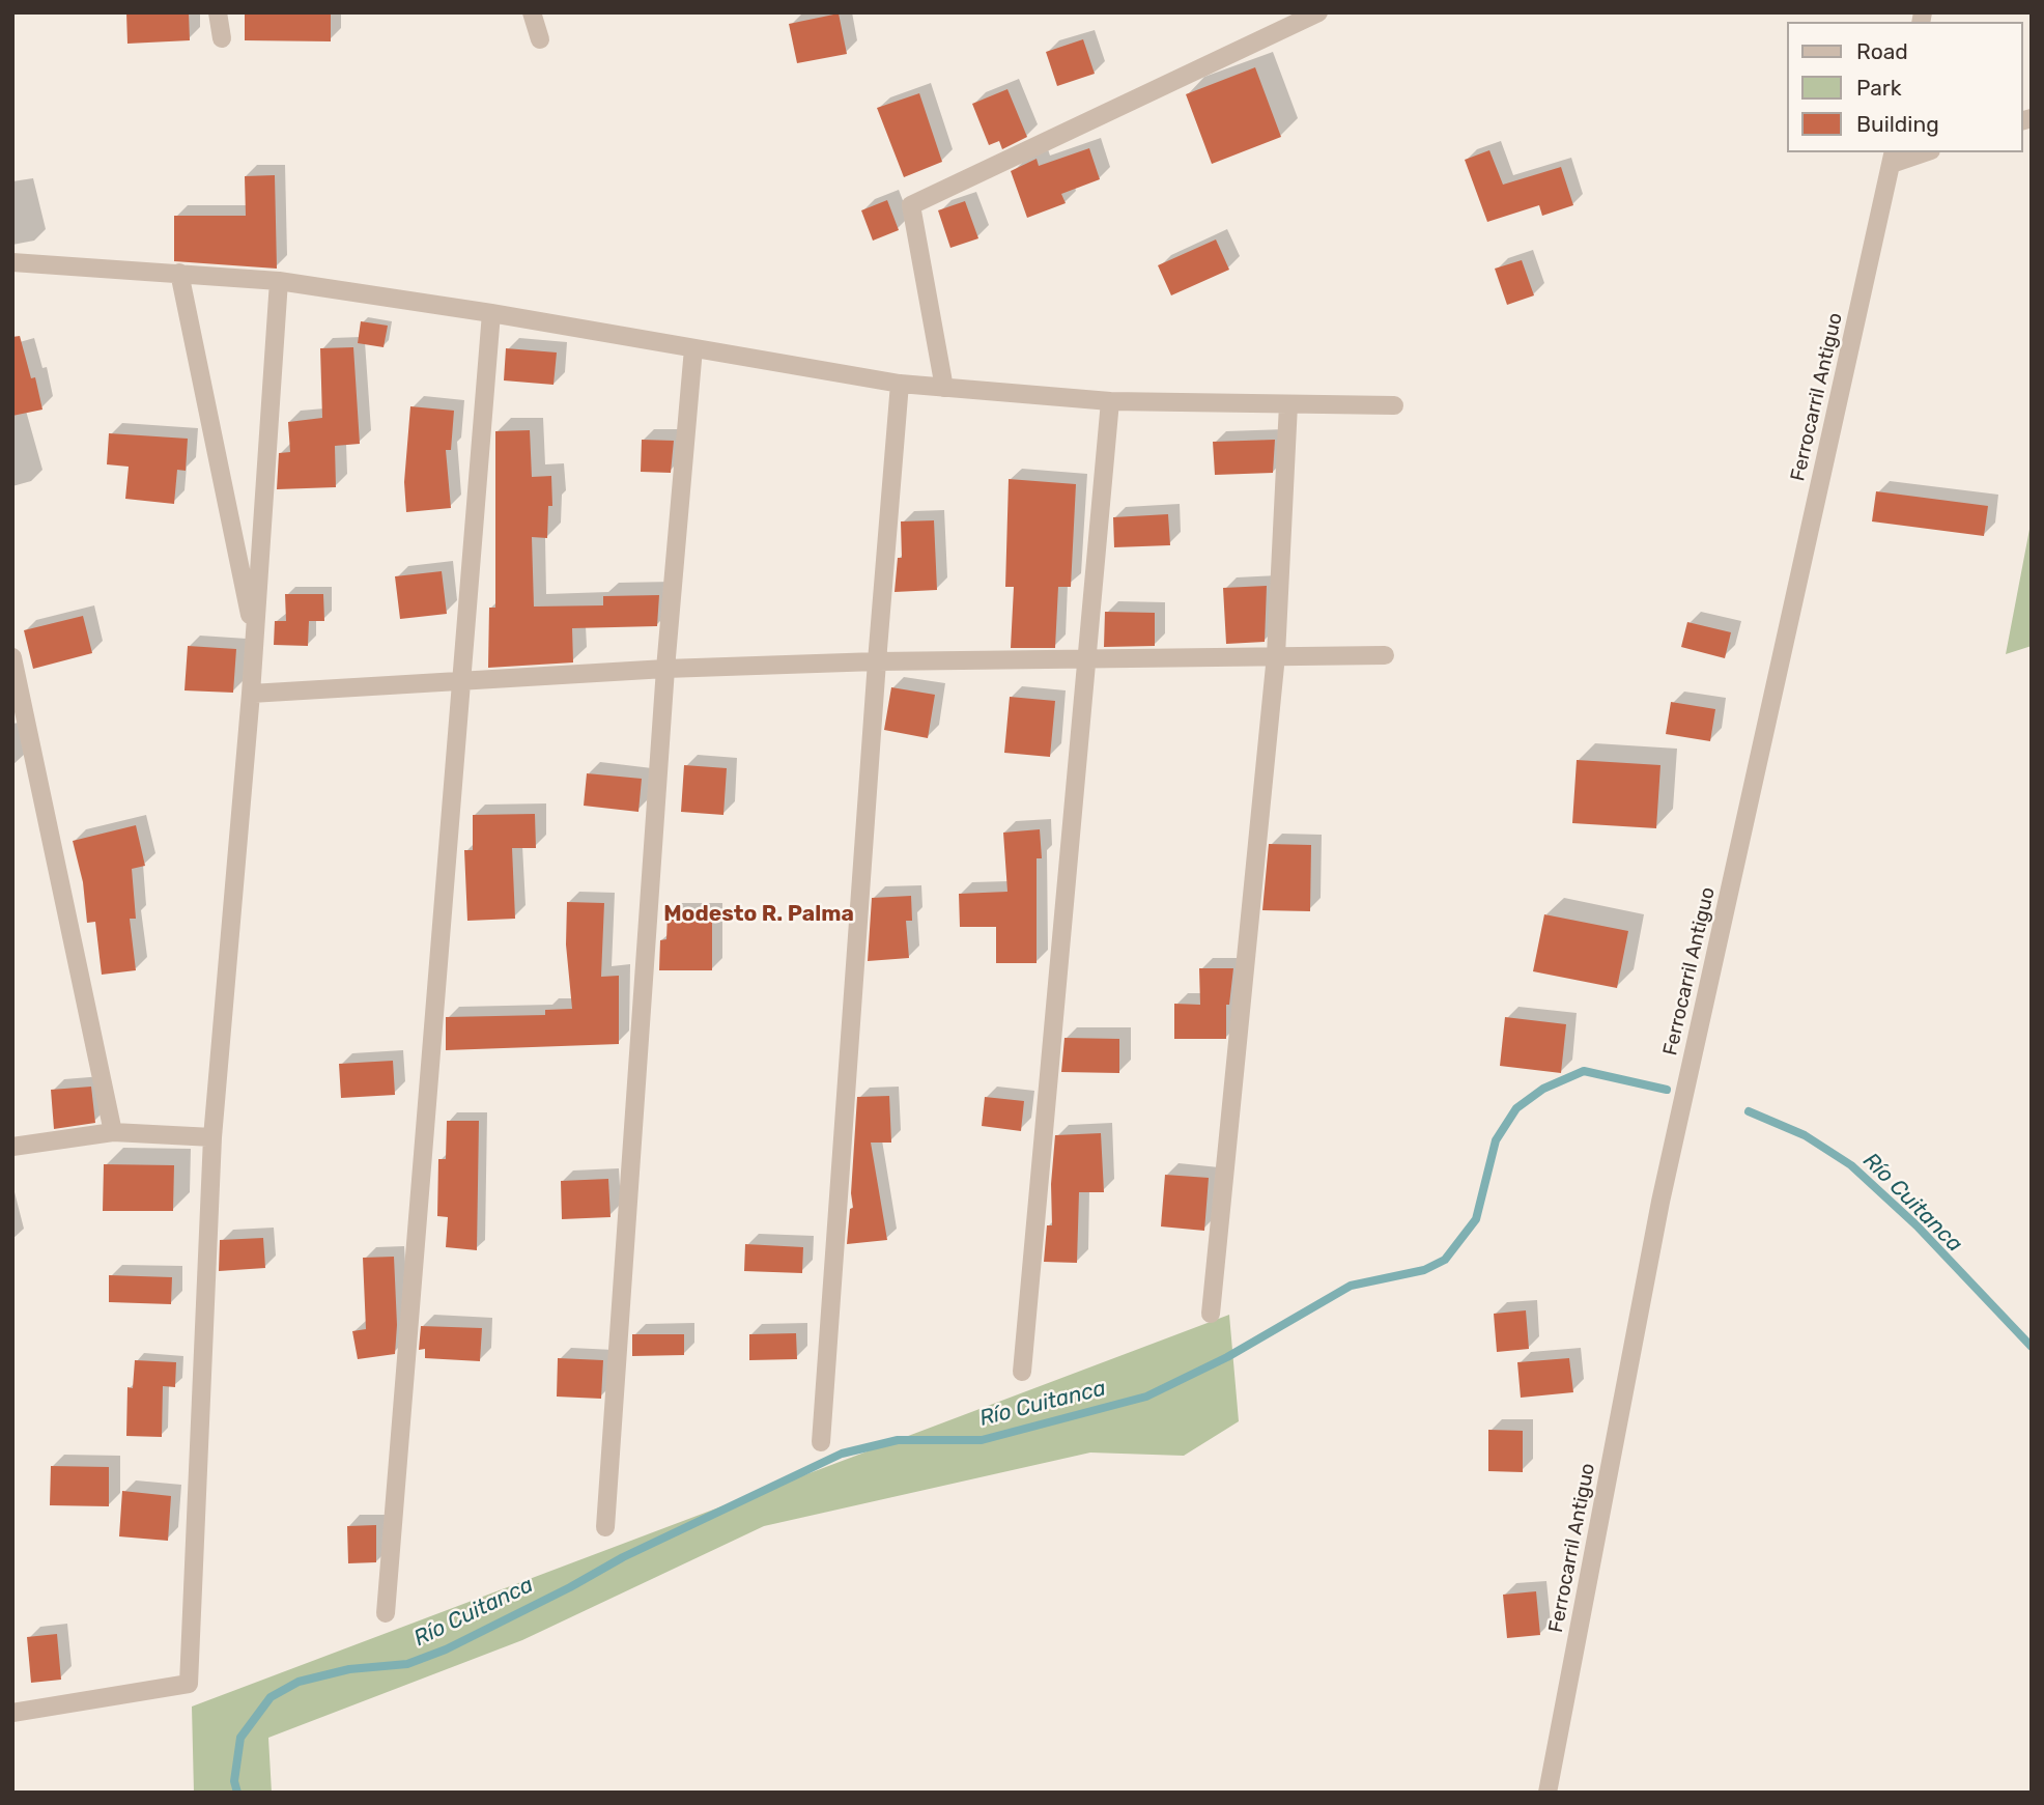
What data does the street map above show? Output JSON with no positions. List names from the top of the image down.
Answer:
{
  "streets": {
    "street": ["Ferrocarril Antiguo"]
  },
  "districts": ["Modesto R. Palma"],
  "water": ["Río Cuitanca"],
  "legend": ["Road", "Park", "Building"]
}
